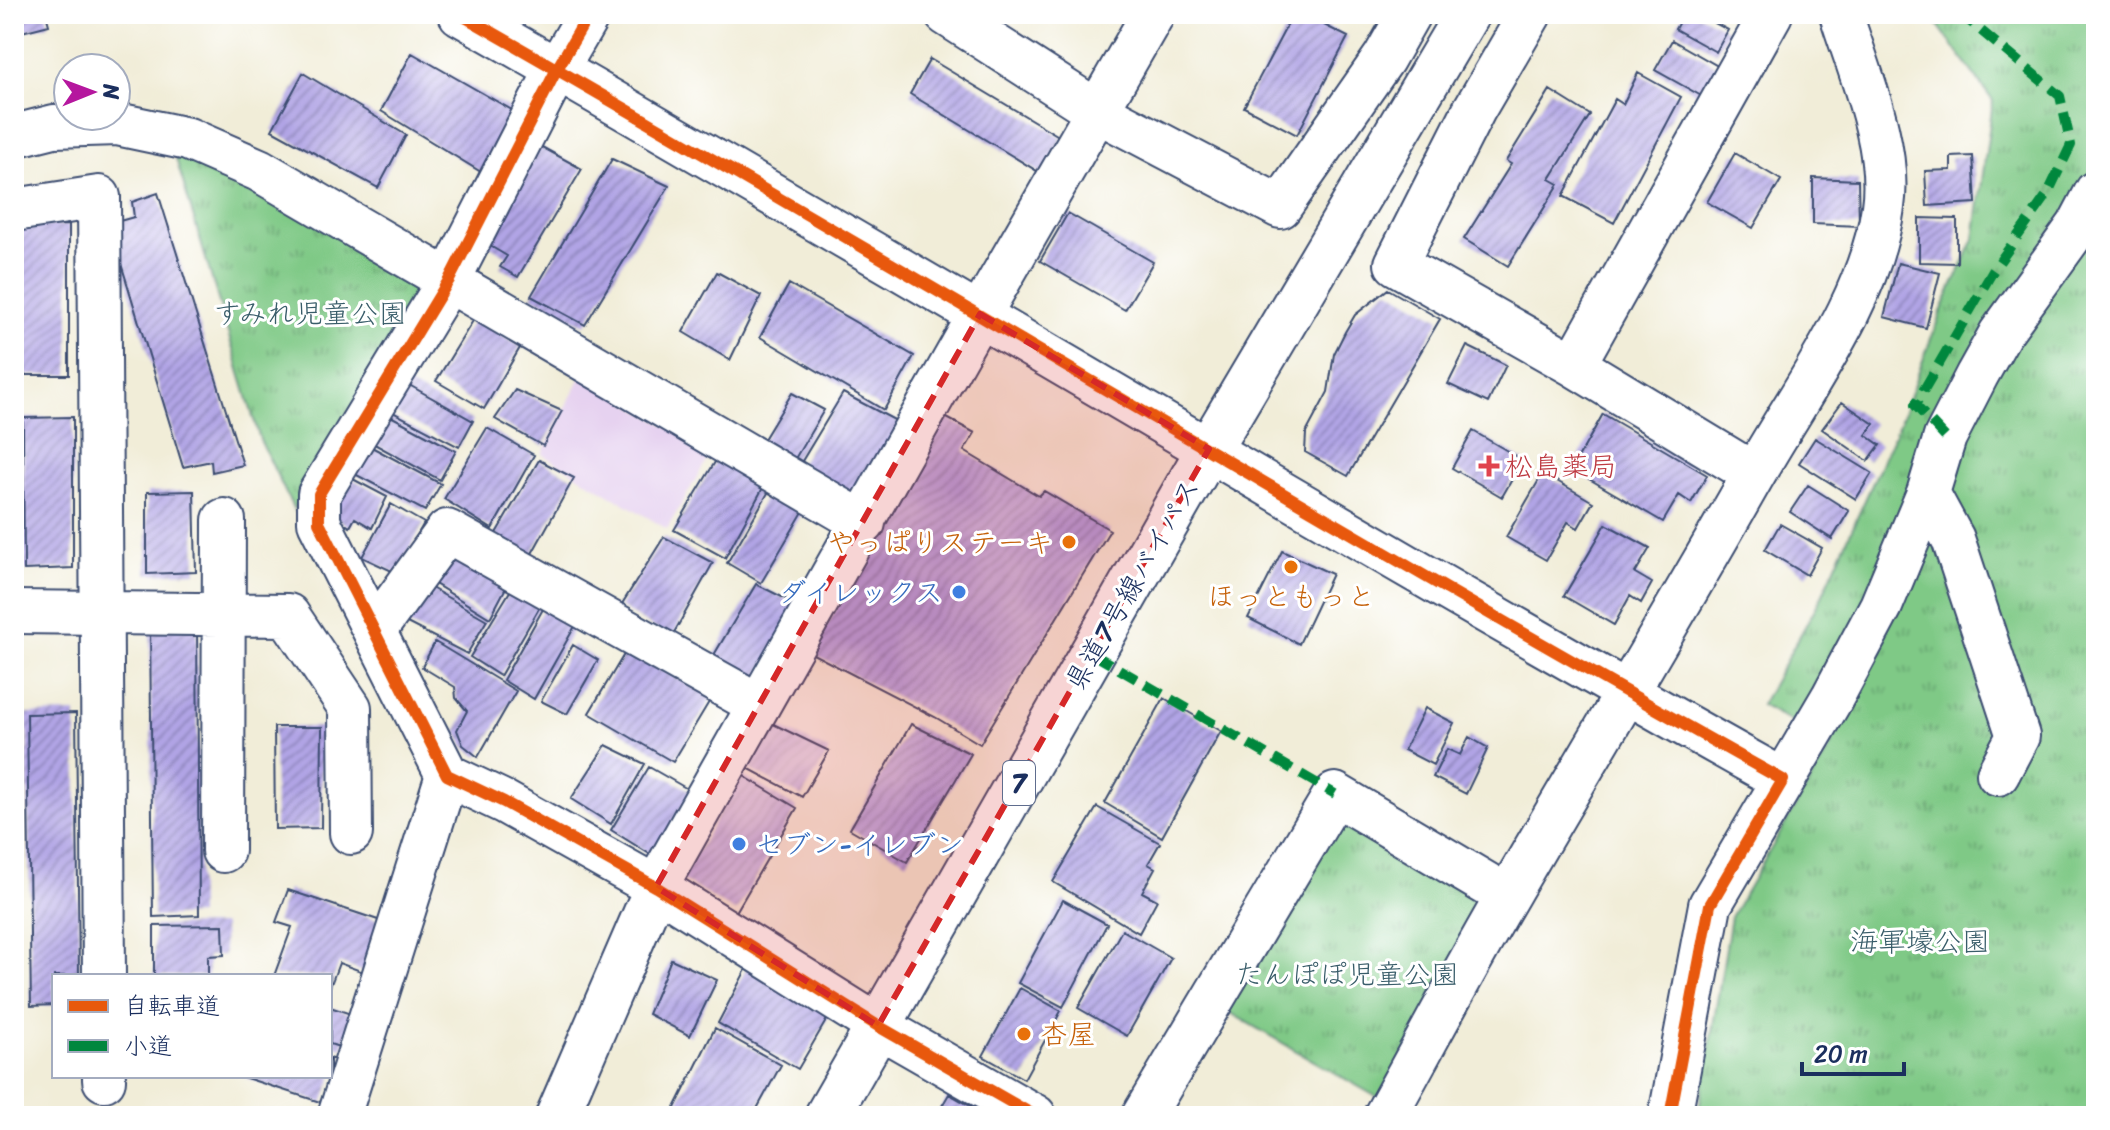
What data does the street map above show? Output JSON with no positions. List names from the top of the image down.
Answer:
{
  "streets": {
    "main road": ["県道7号線バイパス", "7"]
  },
  "parks": ["すみれ児童公園", "海軍壕公園", "たんぽぽ児童公園"],
  "places": {
    "health": ["松島薬局"],
    "other": [
      "やっぱりステーキ",
      "ほっともっと",
      "ダイレックス",
      "セブン-イレブン",
      "杏屋"
    ]
  },
  "legend": ["自転車道", "小道"],
  "scale_bar": "20 m",
  "north": "right"
}
